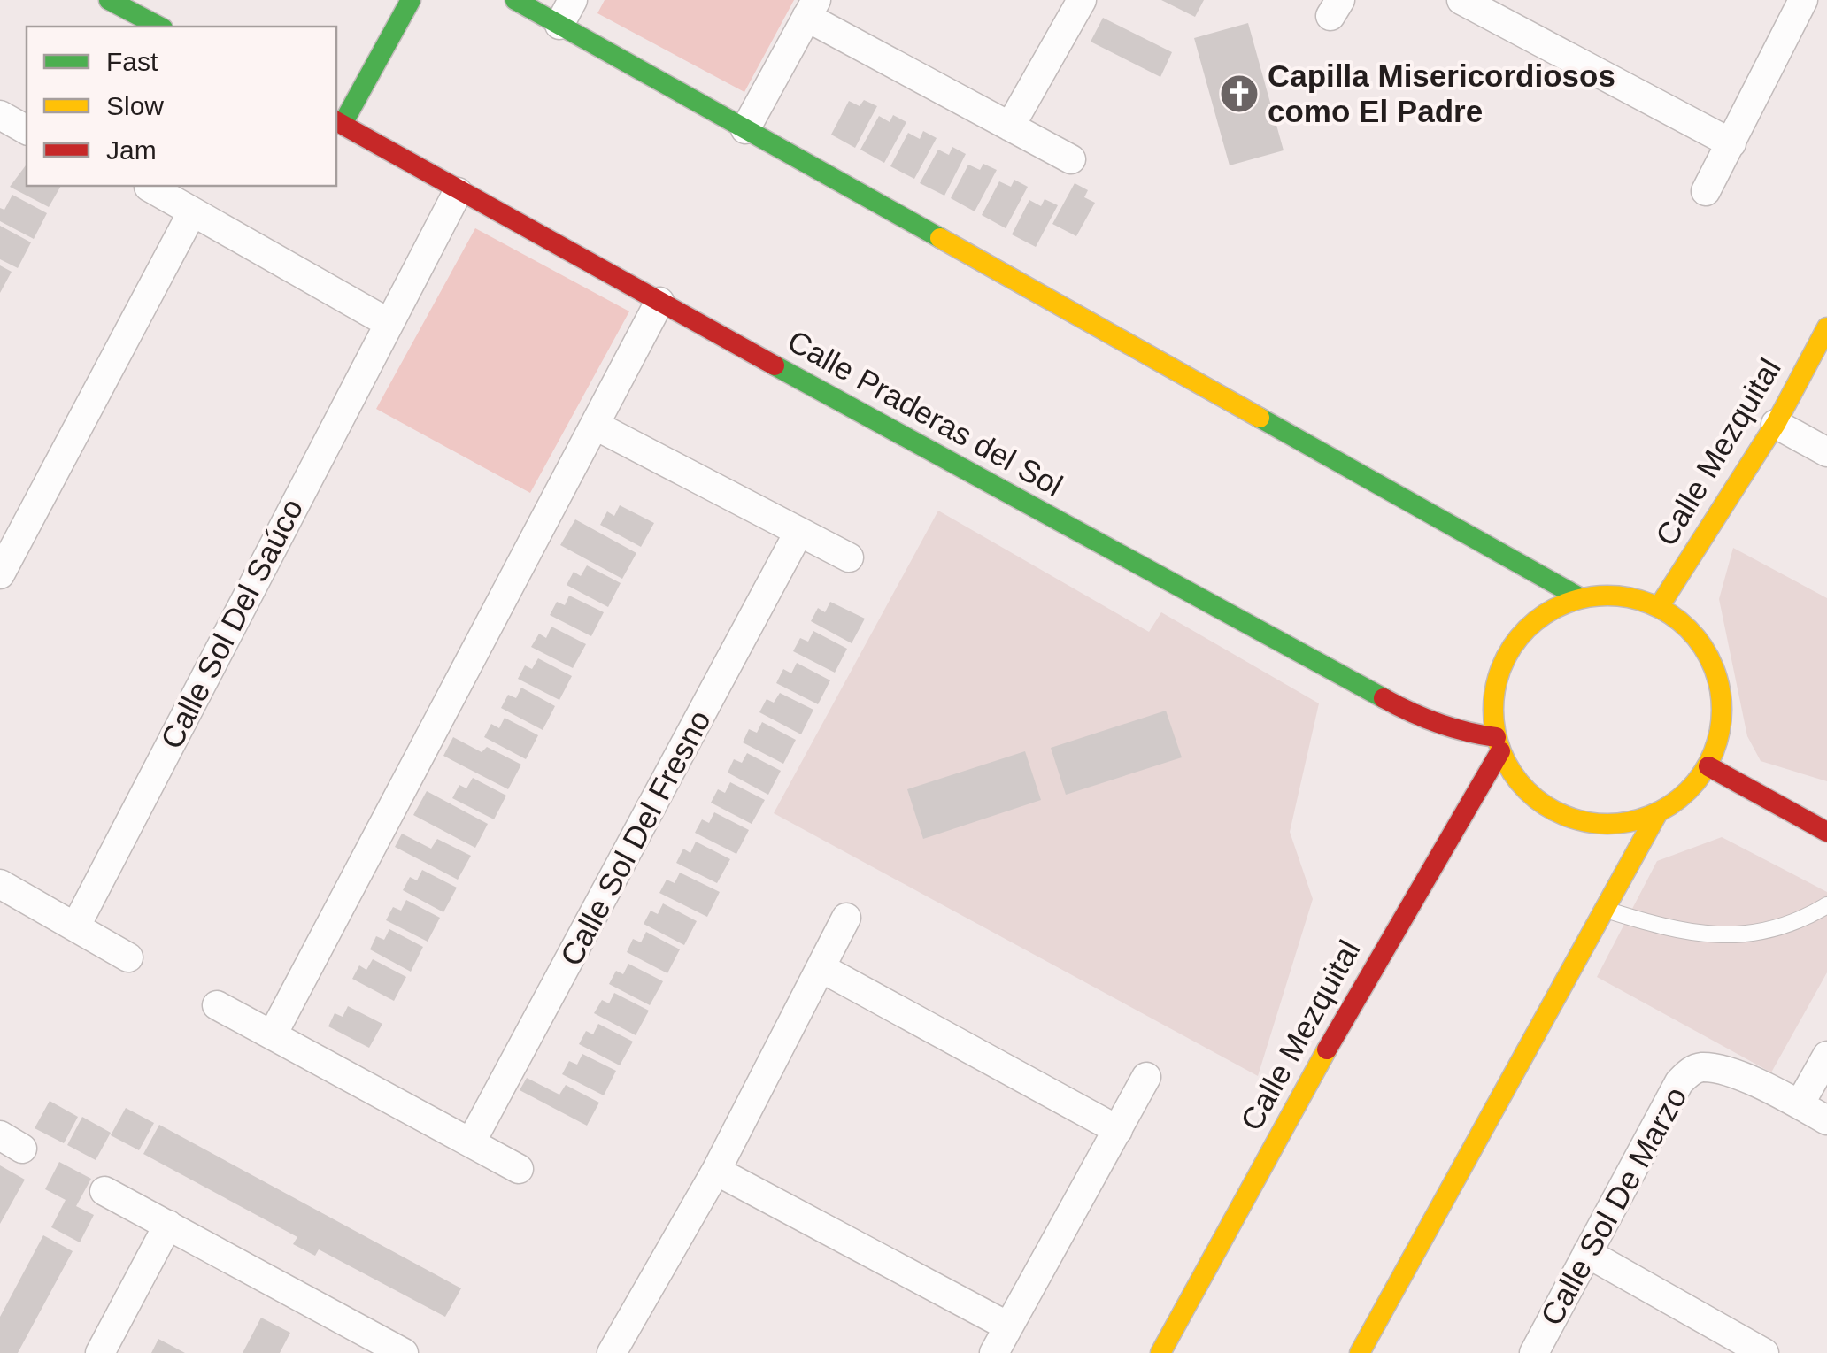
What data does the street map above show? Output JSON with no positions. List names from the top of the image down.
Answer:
{
  "streets": {
    "street": [
      "Calle Praderas del Sol",
      "Calle Mezquital",
      "Calle Sol Del Saúco",
      "Calle Sol Del Fresno",
      "Calle Sol De Marzo"
    ]
  },
  "crossings": [
    ["Calle Praderas del Sol", "Calle Mezquital"],
    ["Calle Praderas del Sol", "Calle Sol Del Saúco"]
  ],
  "places": {
    "church": ["Capilla Misericordiosos como El Padre"]
  },
  "legend": ["Fast", "Slow", "Jam"]
}
